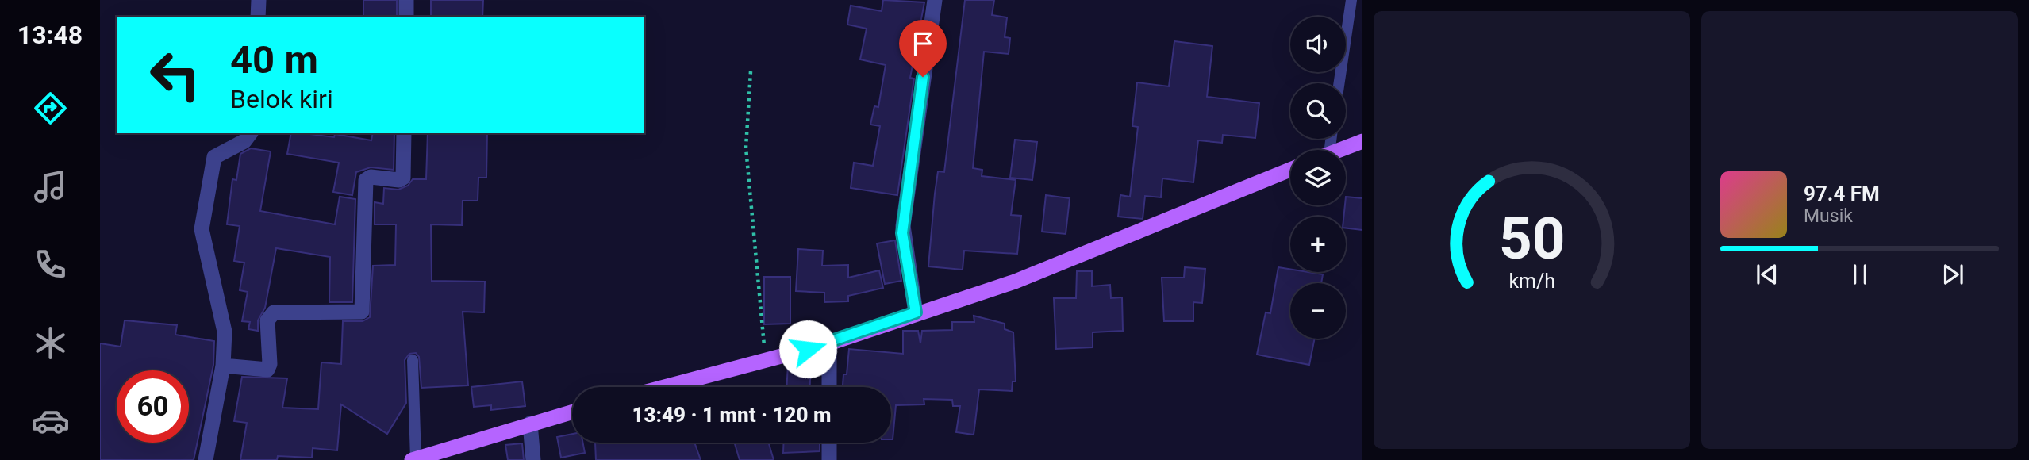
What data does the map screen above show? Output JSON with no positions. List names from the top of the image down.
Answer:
{
  "page": {
    "tabs": "13:48",
    "map_buttons": ["+", "−"],
    "turn": ["40 m", "Belok kiri"],
    "song": ["97.4 FM", "Musik"],
    "limit": "60",
    "trip": "13:49 · 1 mnt · 120 m",
    "gauge": ["50", "km/h"]
  }
}
